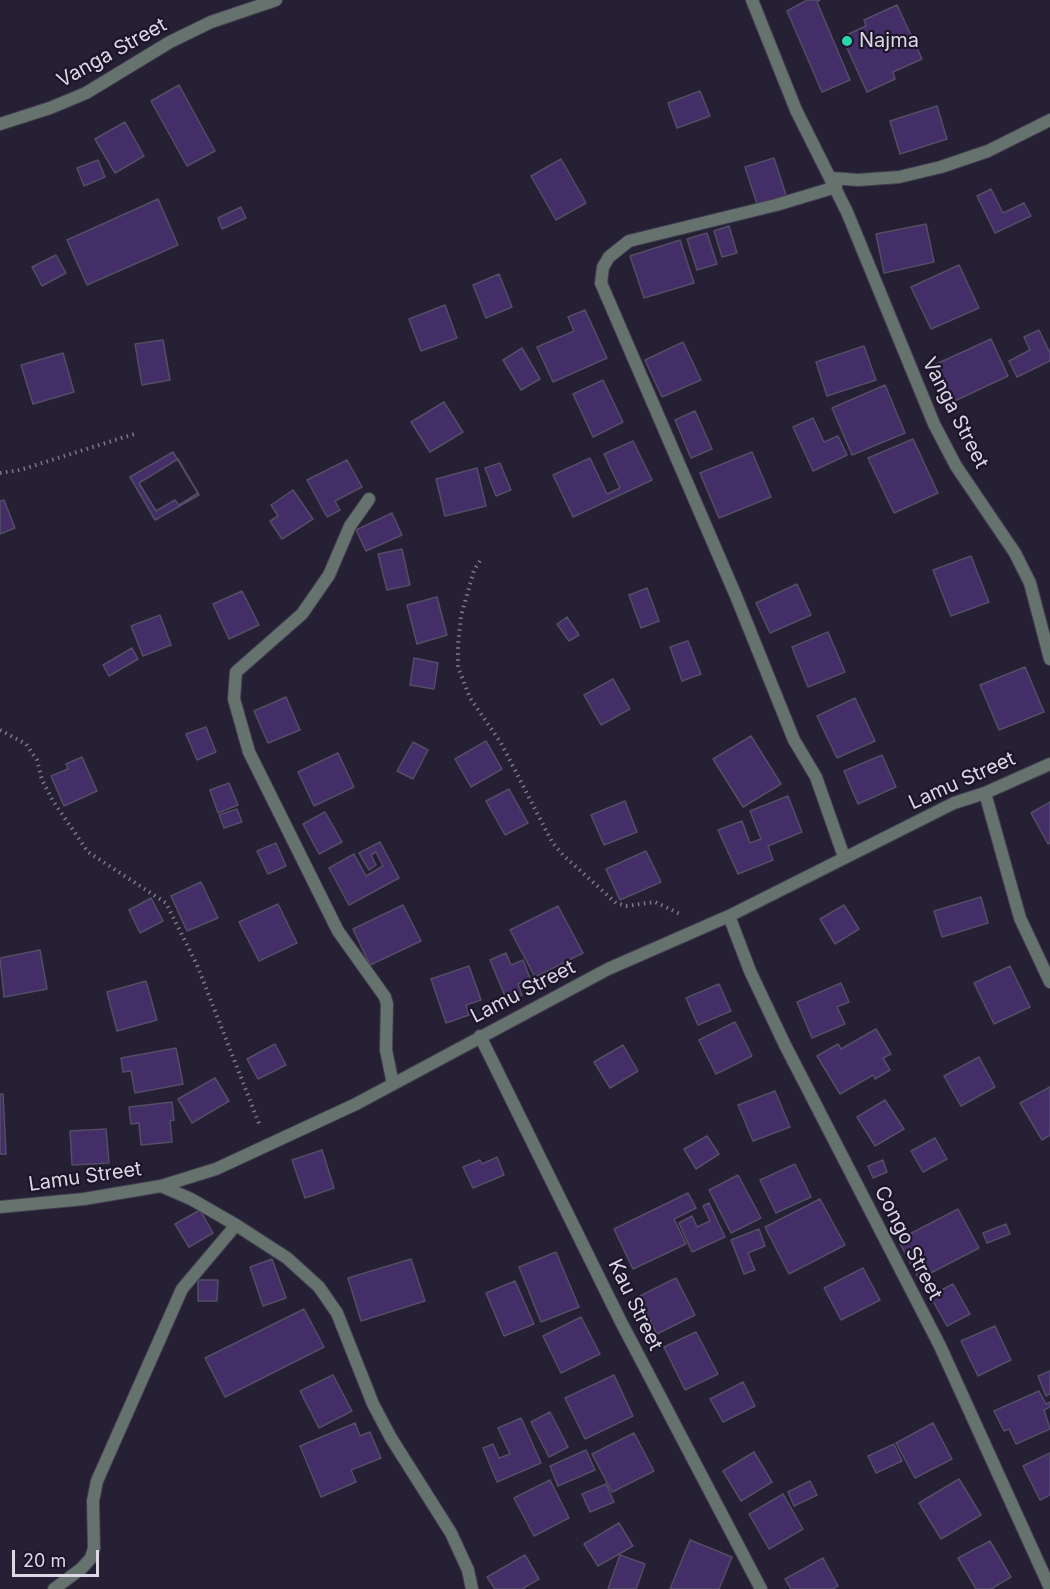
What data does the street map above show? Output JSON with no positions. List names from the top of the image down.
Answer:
{
  "streets": {
    "street": [
      "Vanga Street",
      "Lamu Street",
      "Congo Street",
      "Kau Street"
    ]
  },
  "crossings": [
    ["Lamu Street", "Congo Street"],
    ["Lamu Street", "Kau Street"]
  ],
  "places": ["Najma"],
  "scale_bar": "20 m"
}
